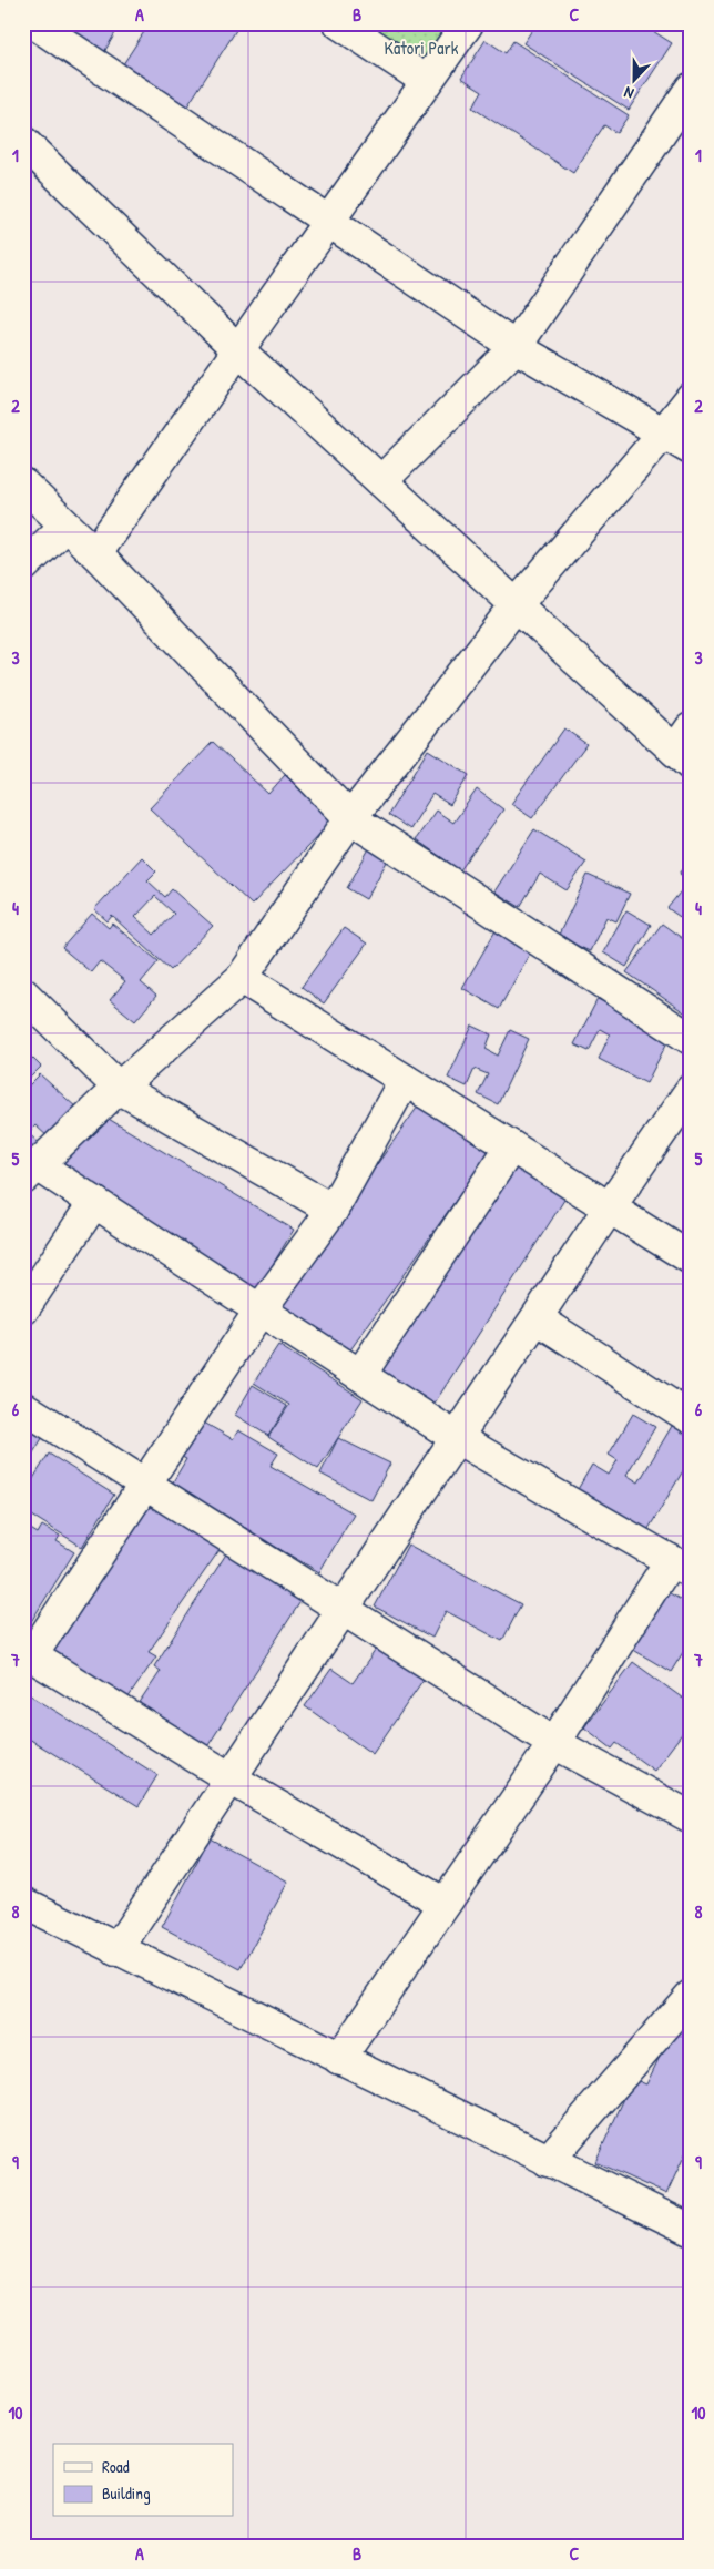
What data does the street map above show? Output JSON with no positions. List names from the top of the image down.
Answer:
{
  "parks": ["Katori Park"],
  "legend": ["Road", "Building"],
  "north": "bottom",
  "grid": {
    "columns": ["A", "B", "C"],
    "rows": [
      "1",
      "2",
      "3",
      "4",
      "5",
      "6",
      "7",
      "8",
      "9",
      "10"
    ]
  }
}
